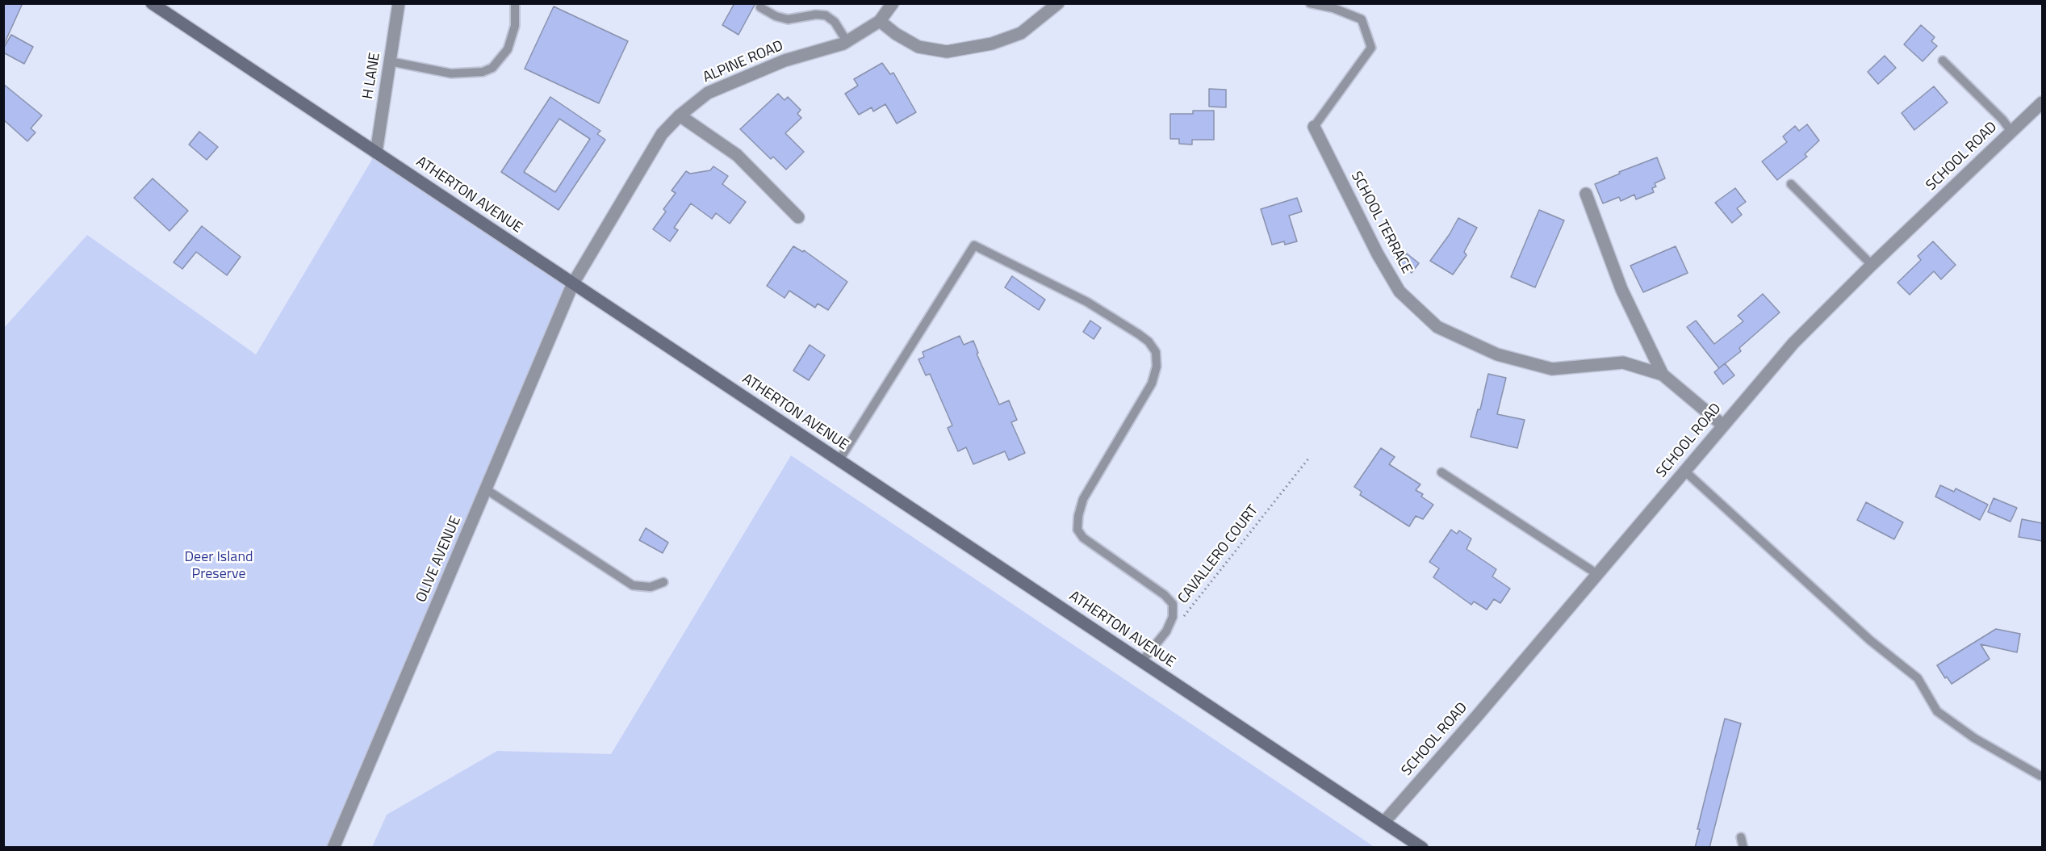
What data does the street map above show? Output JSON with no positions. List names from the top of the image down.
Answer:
{
  "streets": {
    "main road": ["ATHERTON AVENUE"],
    "street": [
      "ALPINE ROAD",
      "H LANE",
      "SCHOOL ROAD",
      "SCHOOL TERRACE",
      "OLIVE AVENUE"
    ],
    "path": ["CAVALLERO COURT"]
  },
  "crossings": [
    ["ALPINE ROAD", "ATHERTON AVENUE"],
    ["ALPINE ROAD", "OLIVE AVENUE"],
    ["H LANE", "ATHERTON AVENUE"],
    ["SCHOOL ROAD", "ATHERTON AVENUE"],
    ["SCHOOL ROAD", "SCHOOL TERRACE"],
    ["ATHERTON AVENUE", "OLIVE AVENUE"]
  ],
  "parks": ["Deer Island Preserve"]
}
